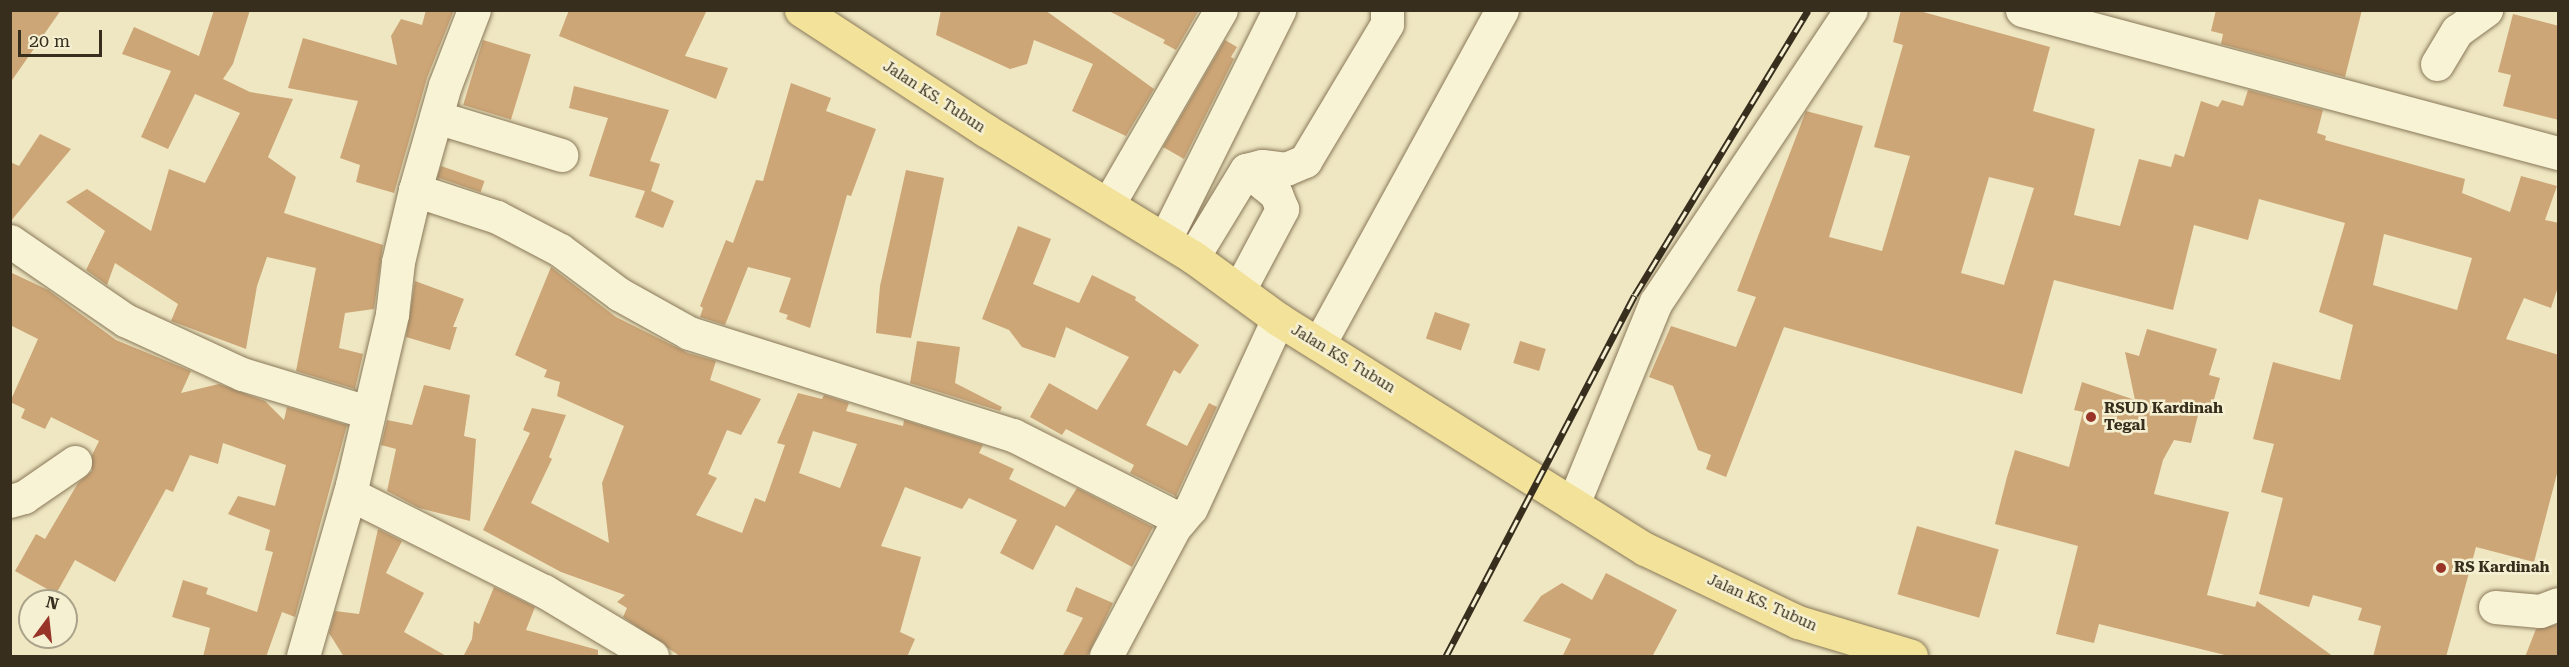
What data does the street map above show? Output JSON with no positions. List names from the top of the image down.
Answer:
{
  "streets": {
    "main road": ["Jalan KS. Tubun"]
  },
  "places": ["RSUD Kardinah Tegal", "RS Kardinah"],
  "scale_bar": "20 m",
  "north": "top"
}
